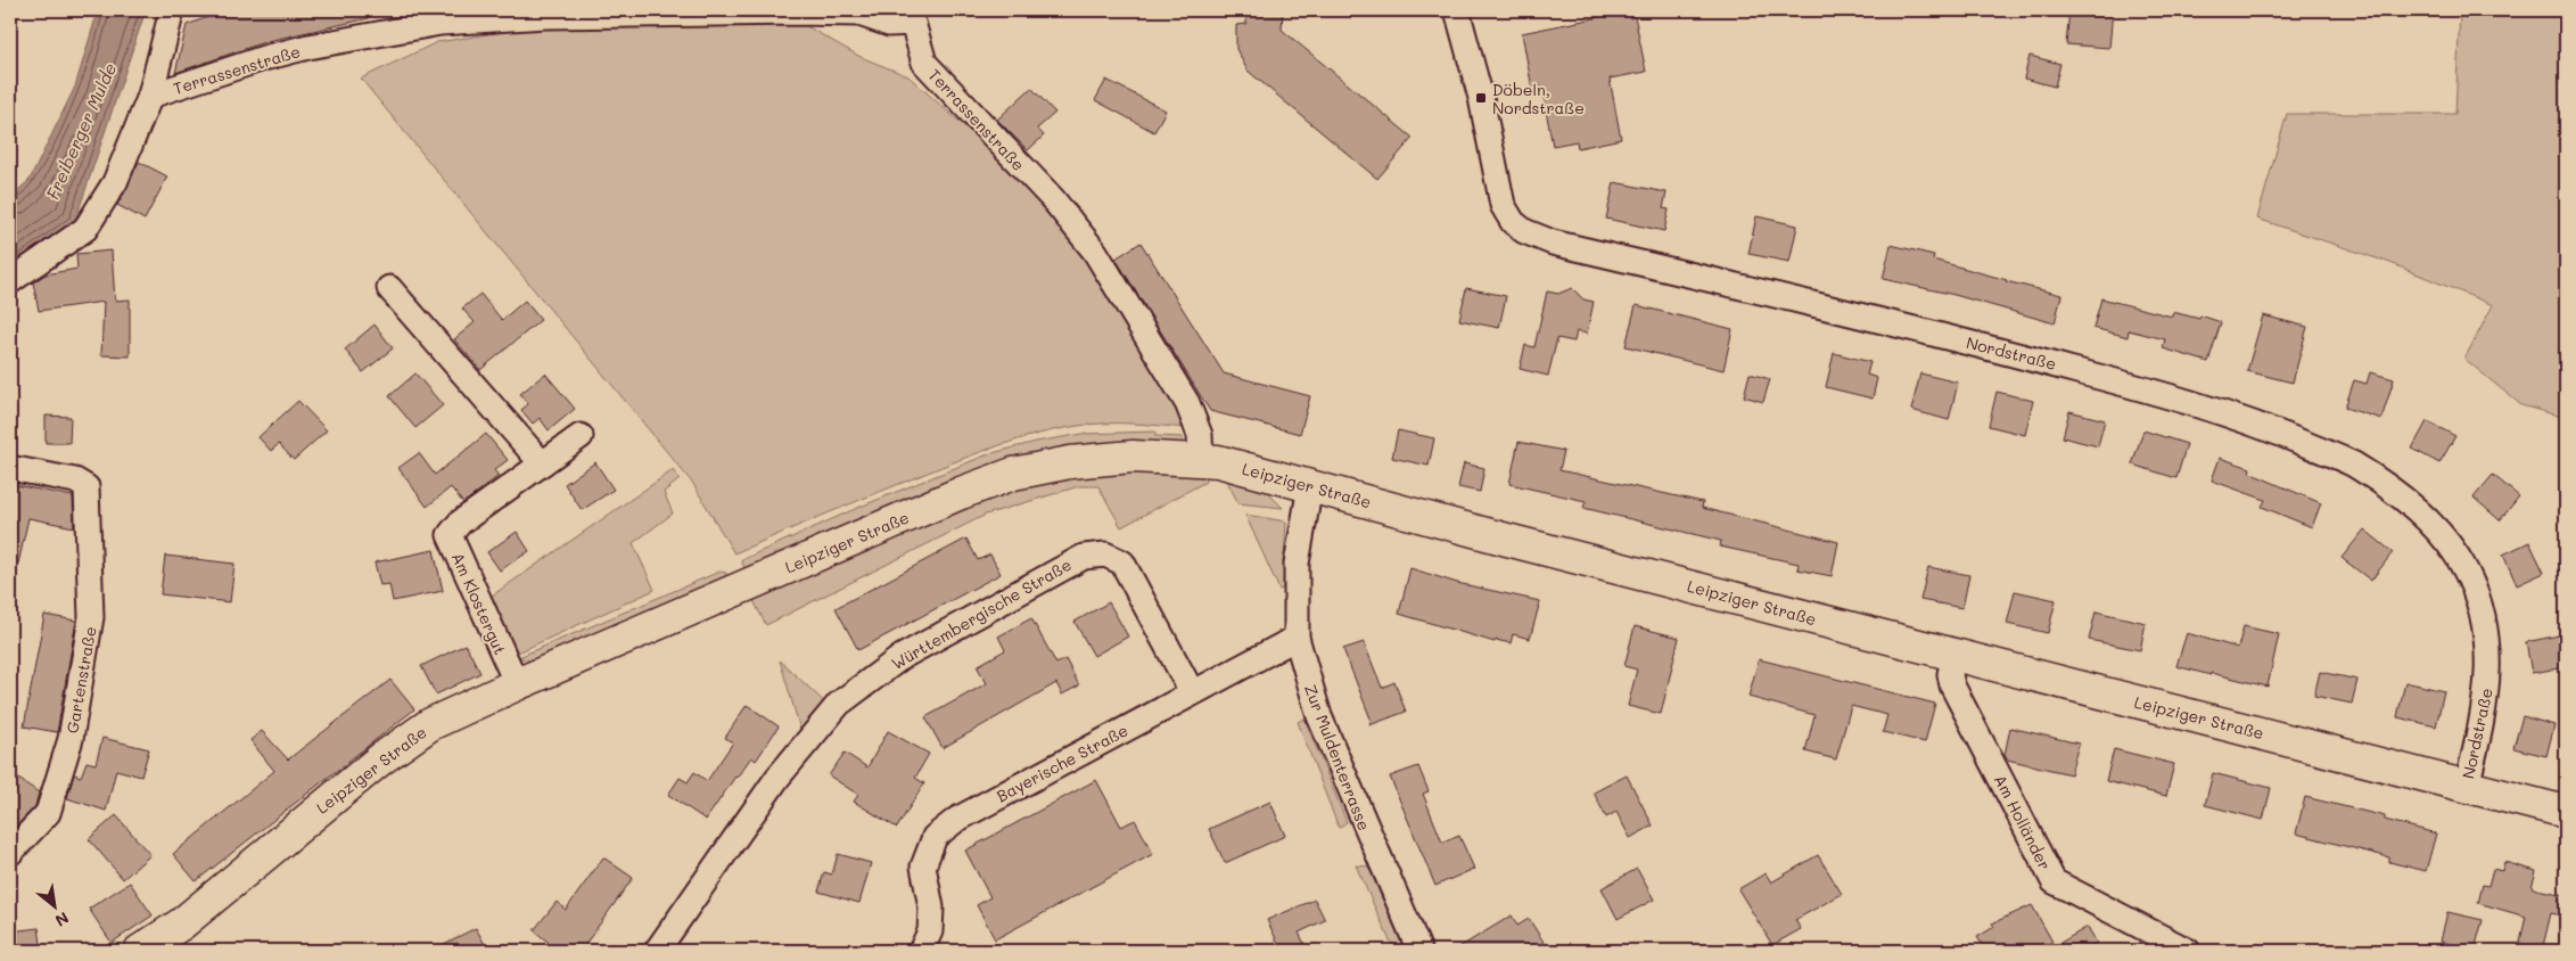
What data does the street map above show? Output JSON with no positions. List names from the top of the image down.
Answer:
{
  "streets": {
    "main road": ["Leipziger Straße"],
    "street": [
      "Terrassenstraße",
      "Nordstraße",
      "Am Klostergut",
      "Württembergische Straße",
      "Gartenstraße",
      "Zur Muldenterrasse",
      "Bayerische Straße",
      "Am Holländer"
    ]
  },
  "crossings": [
    ["Terrassenstraße", "Leipziger Straße"],
    ["Nordstraße", "Leipziger Straße"],
    ["Leipziger Straße", "Am Klostergut"],
    ["Leipziger Straße", "Zur Muldenterrasse"],
    ["Leipziger Straße", "Am Holländer"],
    ["Württembergische Straße", "Bayerische Straße"],
    ["Zur Muldenterrasse", "Bayerische Straße"]
  ],
  "water": ["Freiberger Mulde"],
  "places": {
    "transit": ["Döbeln, Nordstraße"]
  },
  "north": "bottom right"
}
